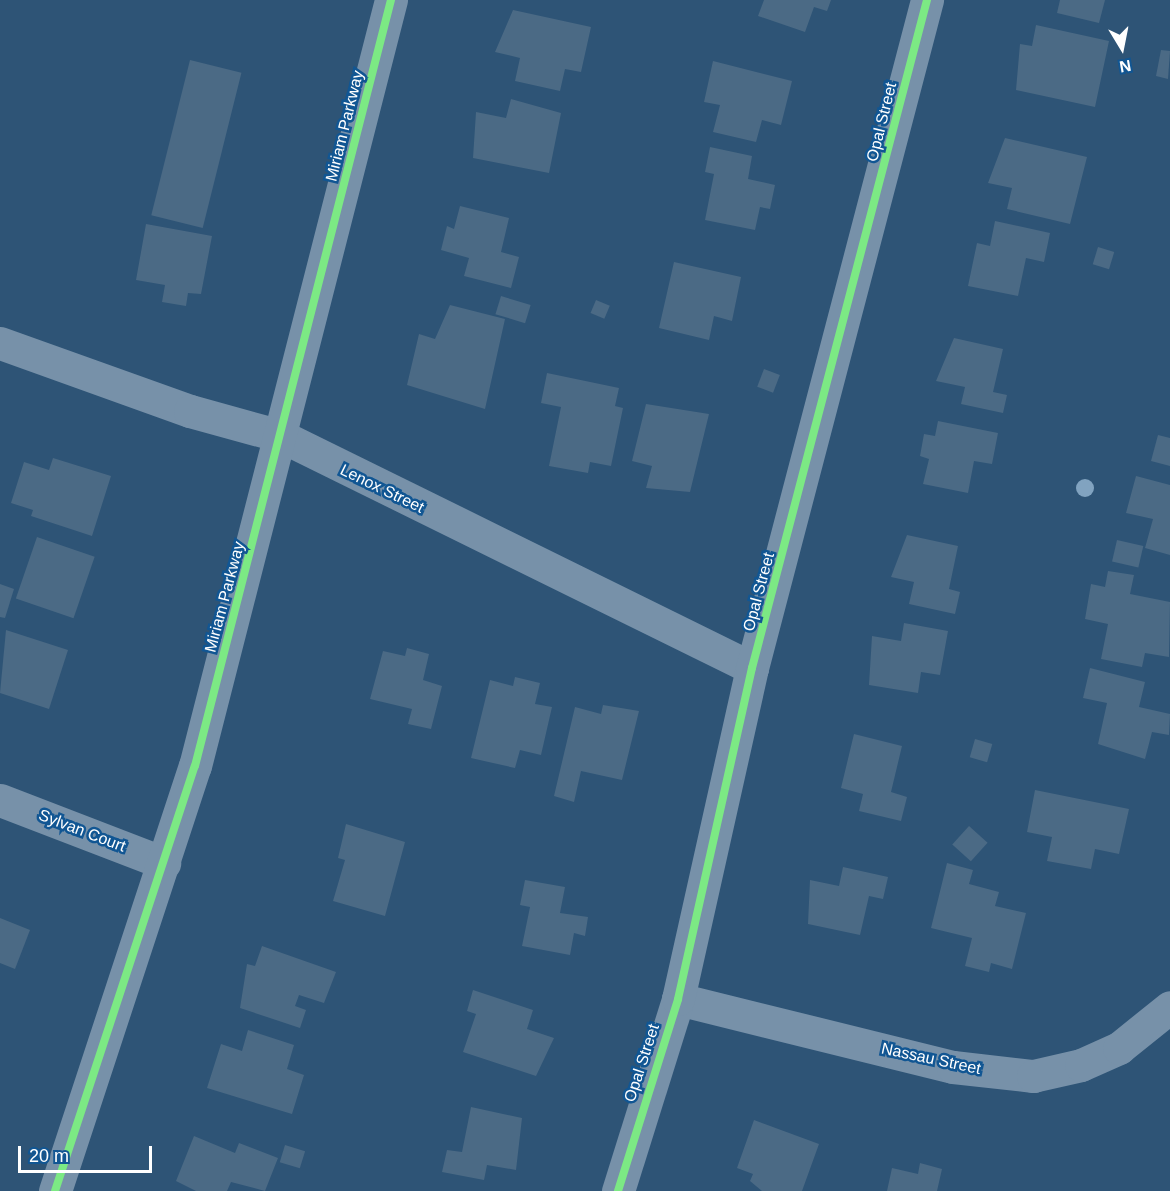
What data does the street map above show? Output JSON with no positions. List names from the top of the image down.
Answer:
{
  "streets": {
    "street": [
      "Opal Street",
      "Miriam Parkway",
      "Lenox Street",
      "Sylvan Court",
      "Nassau Street"
    ]
  },
  "crossings": [
    ["Opal Street", "Lenox Street"],
    ["Opal Street", "Nassau Street"],
    ["Miriam Parkway", "Lenox Street"],
    ["Miriam Parkway", "Sylvan Court"]
  ],
  "scale_bar": "20 m",
  "north": "bottom"
}
